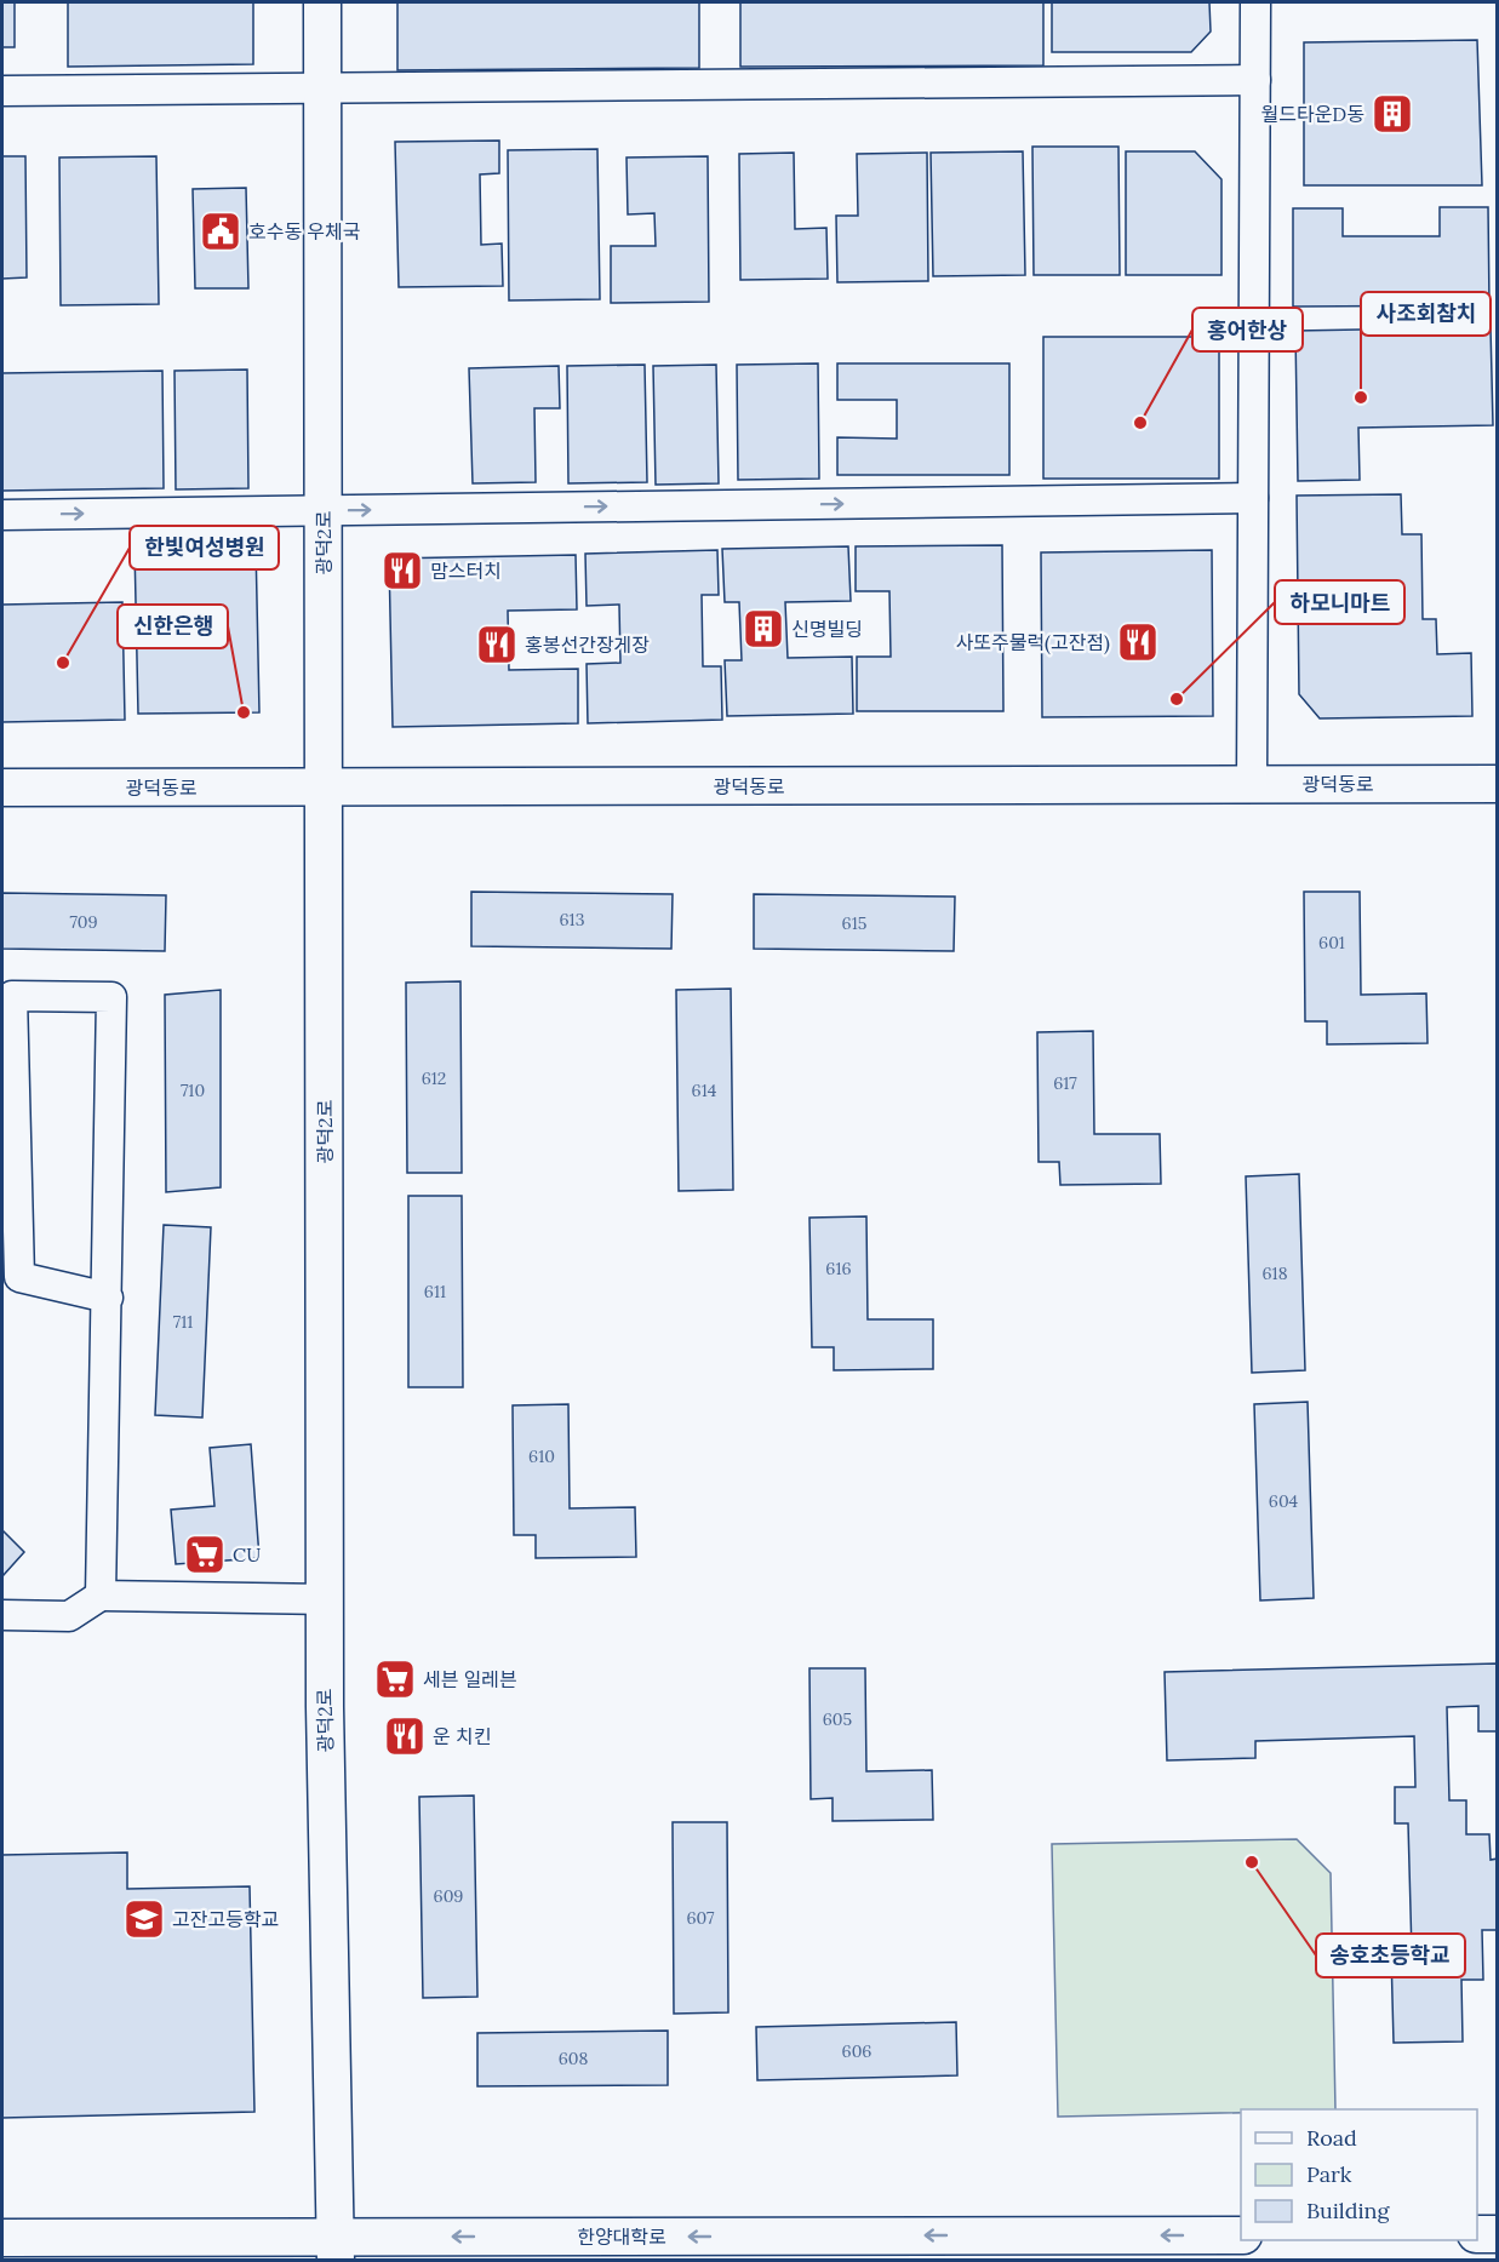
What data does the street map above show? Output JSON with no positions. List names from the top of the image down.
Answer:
{
  "streets": {
    "street": ["광덕2로", "광덕동로", "한양대학로"]
  },
  "crossings": [
    ["광덕2로", "광덕동로"],
    ["광덕2로", "한양대학로"]
  ],
  "one_way": ["한양대학로"],
  "places": {
    "building": ["월드타운D동", "신명빌딩"],
    "public building": ["호수동 우체국"],
    "other": [
      "사조회참치",
      "홍어한상",
      "한빛여성병원",
      "하모니마트",
      "신한은행",
      "송호초등학교"
    ],
    "restaurant": [
      "맘스터치",
      "사또주물럭(고잔점)",
      "홍봉선간장게장",
      "운 치킨"
    ],
    "supermarket": ["CU", "세븐 일레븐"],
    "school or university": ["고잔고등학교"]
  },
  "house_numbers": [
    "613",
    "709",
    "615",
    "601",
    "612",
    "617",
    "710",
    "614",
    "616",
    "618",
    "611",
    "711",
    "610",
    "604",
    "605",
    "609",
    "607",
    "606",
    "608"
  ],
  "legend": ["Road", "Park", "Building"]
}
